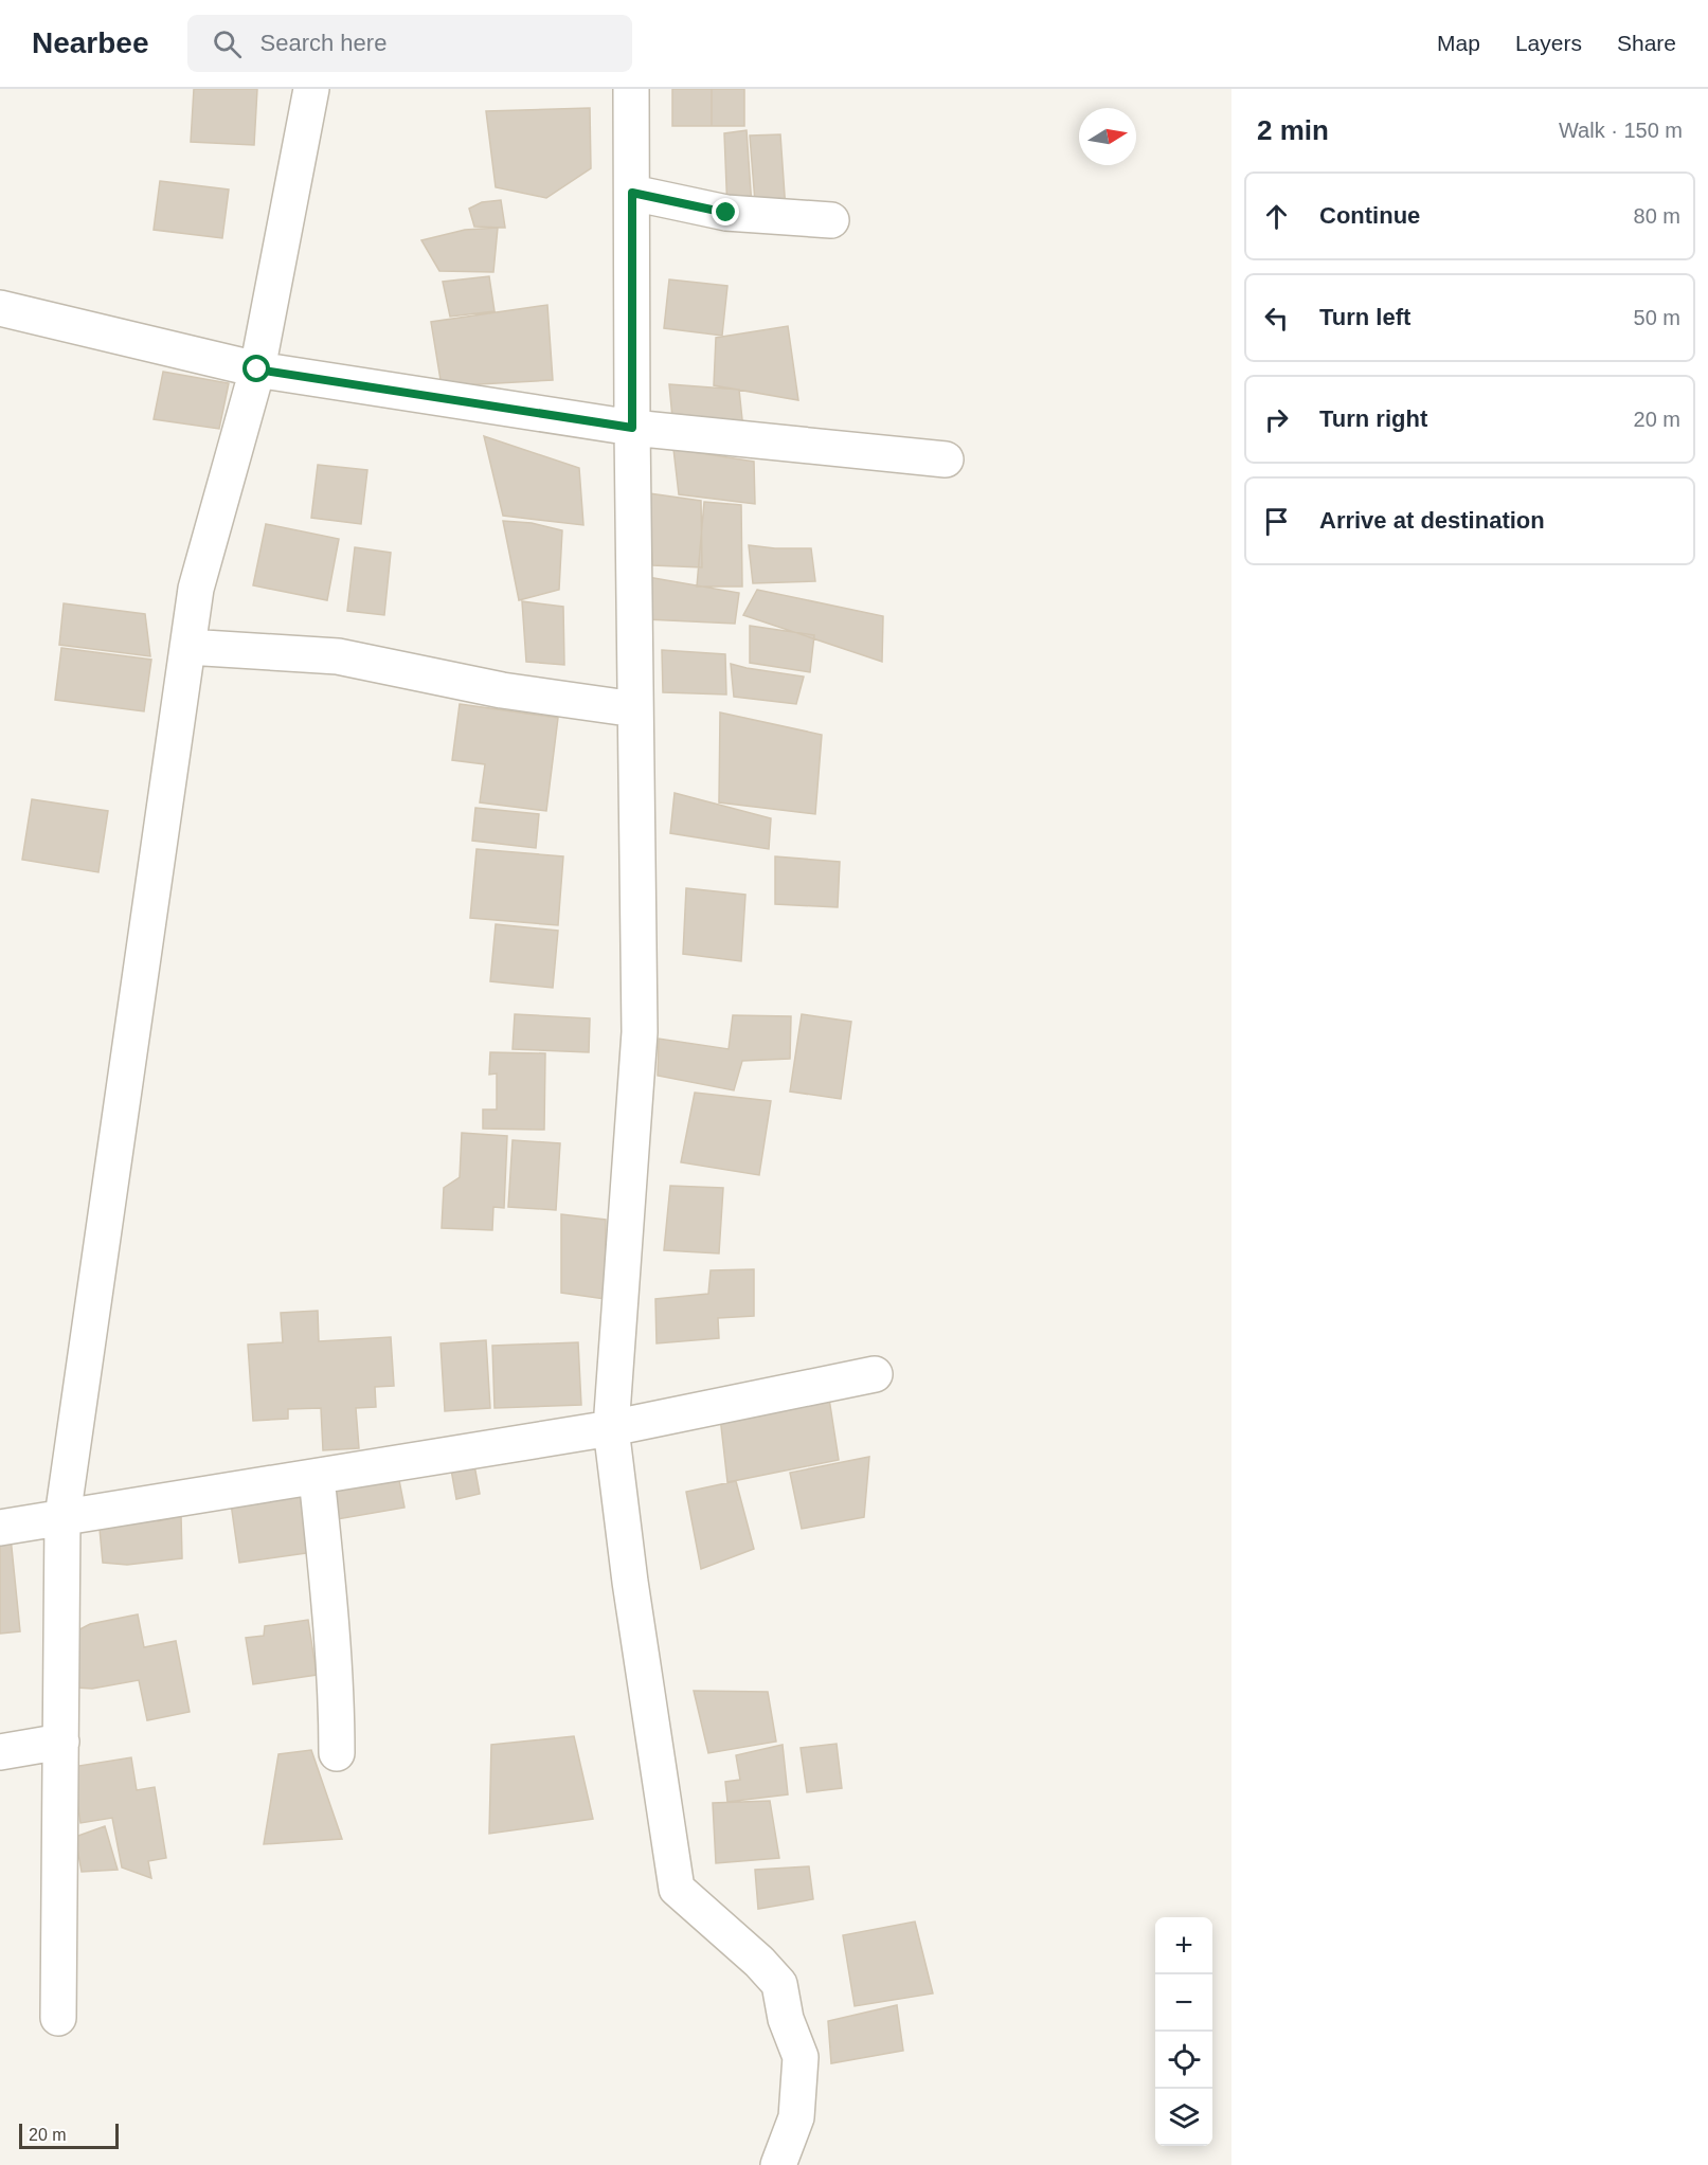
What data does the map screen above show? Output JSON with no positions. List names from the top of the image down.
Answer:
{
  "scale_bar": "20 m",
  "north": "right",
  "page": {
    "header": "Nearbee",
    "search": "Search here",
    "nav": ["Map", "Layers", "Share"],
    "heading": ["2 min", "Walk · 150 m"],
    "list": [
      ["Continue", "80 m"],
      ["Turn left", "50 m"],
      ["Turn right", "20 m"],
      "Arrive at destination"
    ],
    "map_buttons": ["+", "−"],
    "scale": "20 m"
  }
}
